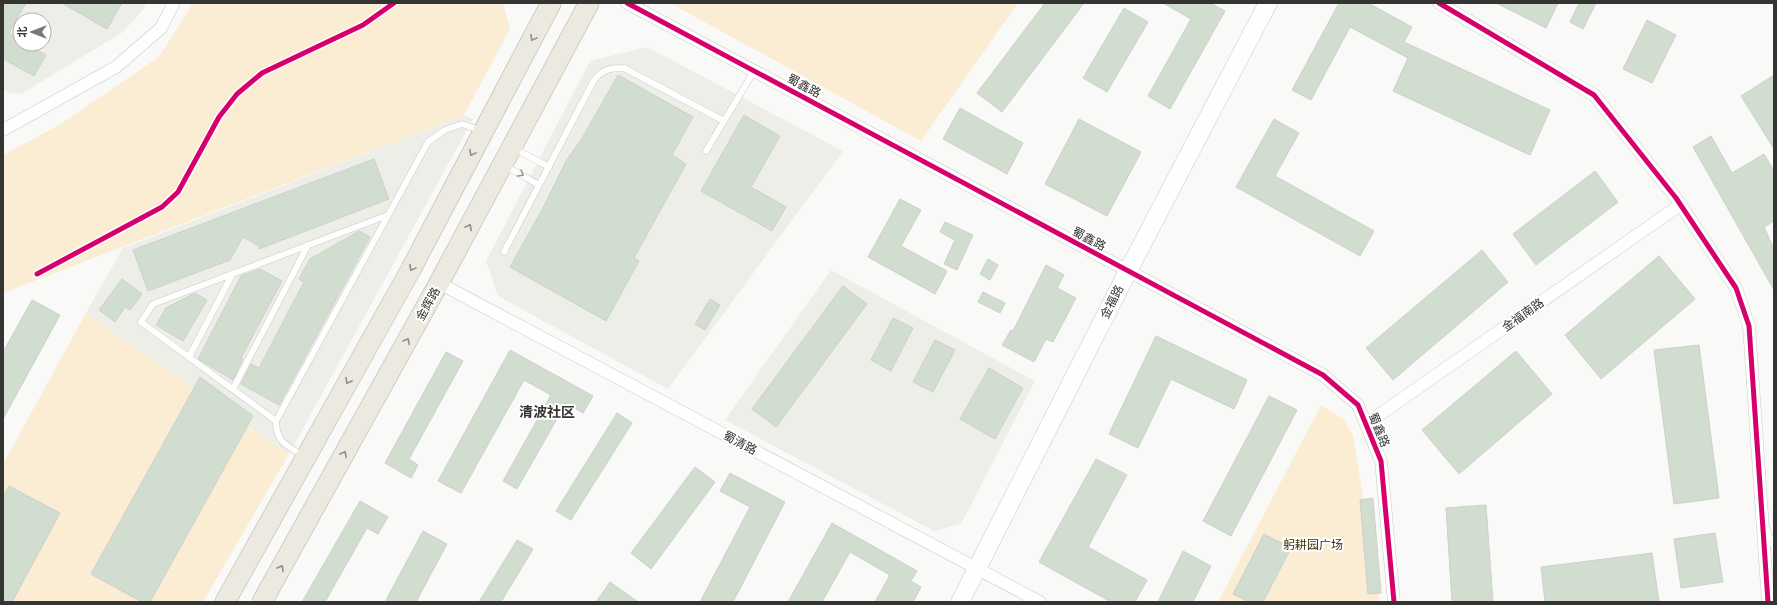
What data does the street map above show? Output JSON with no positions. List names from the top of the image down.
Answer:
{
  "streets": {
    "main road": ["金辉路"],
    "street": [
      "蜀鑫路",
      "金福路",
      "金福南路",
      "蜀清路"
    ]
  },
  "crossings": [
    ["蜀鑫路", "金福路"],
    ["蜀鑫路", "金福南路"],
    ["金福路", "蜀清路"],
    ["金辉路", "蜀清路"]
  ],
  "districts": ["清波社区"],
  "parks": ["躬耕园广场"],
  "north": "left"
}
